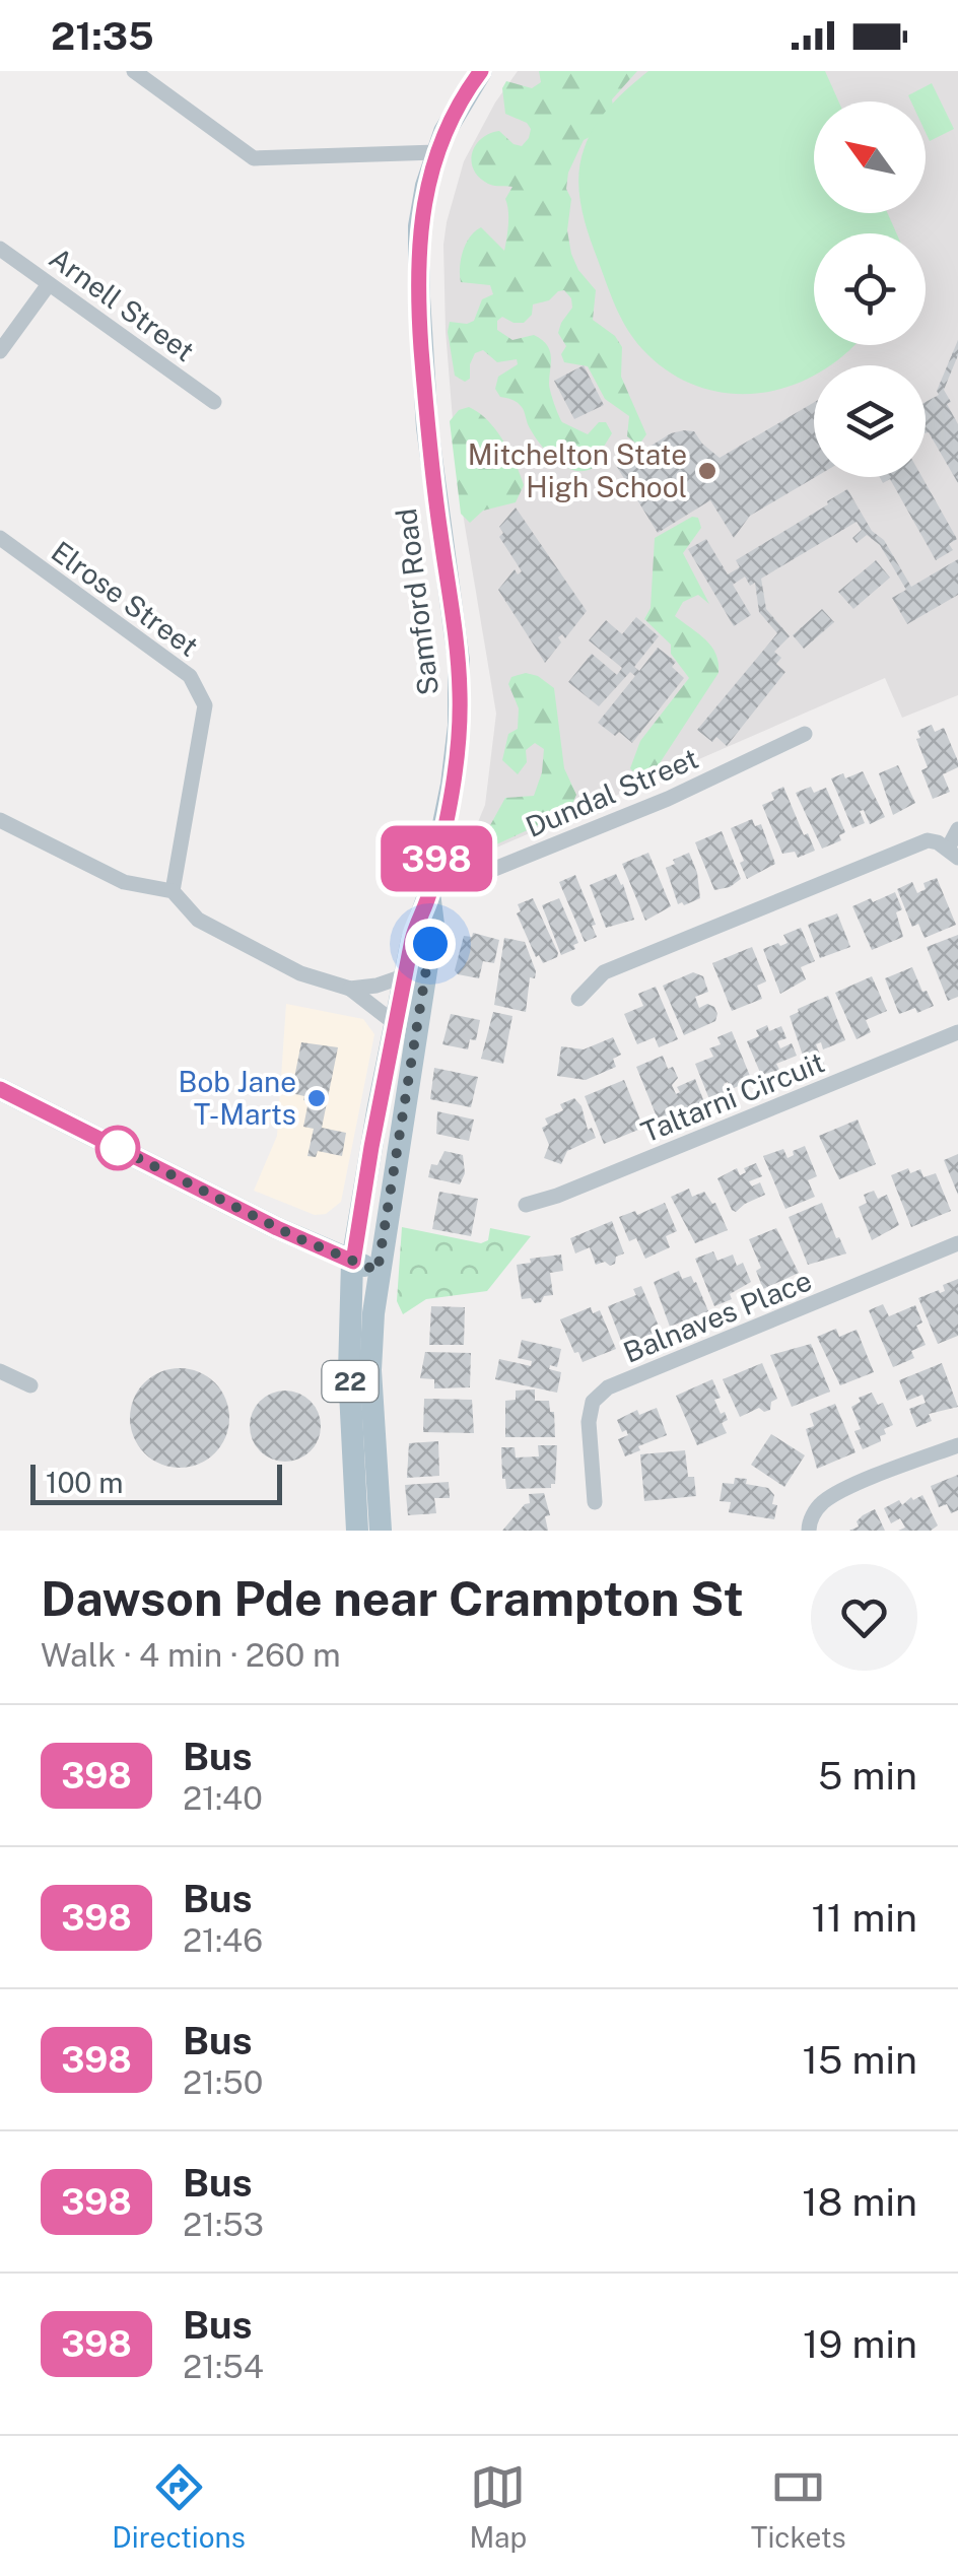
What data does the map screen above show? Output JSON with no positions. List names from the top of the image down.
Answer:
{
  "streets": {
    "main road": ["Samford Road", "22"],
    "street": [
      "Arnell Street",
      "Elrose Street",
      "Dundal Street",
      "Taltarni Circuit",
      "Balnaves Place"
    ]
  },
  "crossings": [
    ["Samford Road", "Dundal Street"]
  ],
  "places": ["Mitchelton State High School", "Bob Jane T-Marts"],
  "lines": ["bus line 398"],
  "scale_bar": "100 m",
  "north": "top left",
  "page": {
    "status": "21:35",
    "on_map": "398",
    "scale": "100 m",
    "heading": ["Dawson Pde near Crampton St", "Walk · 4 min · 260 m"],
    "list": [
      {
        "mark": "398",
        "name": "Bus",
        "note": "21:40",
        "value": "5 min"
      },
      {
        "mark": "398",
        "name": "Bus",
        "note": "21:46",
        "value": "11 min"
      },
      {
        "mark": "398",
        "name": "Bus",
        "note": "21:50",
        "value": "15 min"
      },
      {
        "mark": "398",
        "name": "Bus",
        "note": "21:53",
        "value": "18 min"
      },
      {
        "mark": "398",
        "name": "Bus",
        "note": "21:54",
        "value": "19 min"
      }
    ],
    "tabs": ["Directions", "Map", "Tickets"]
  }
}
